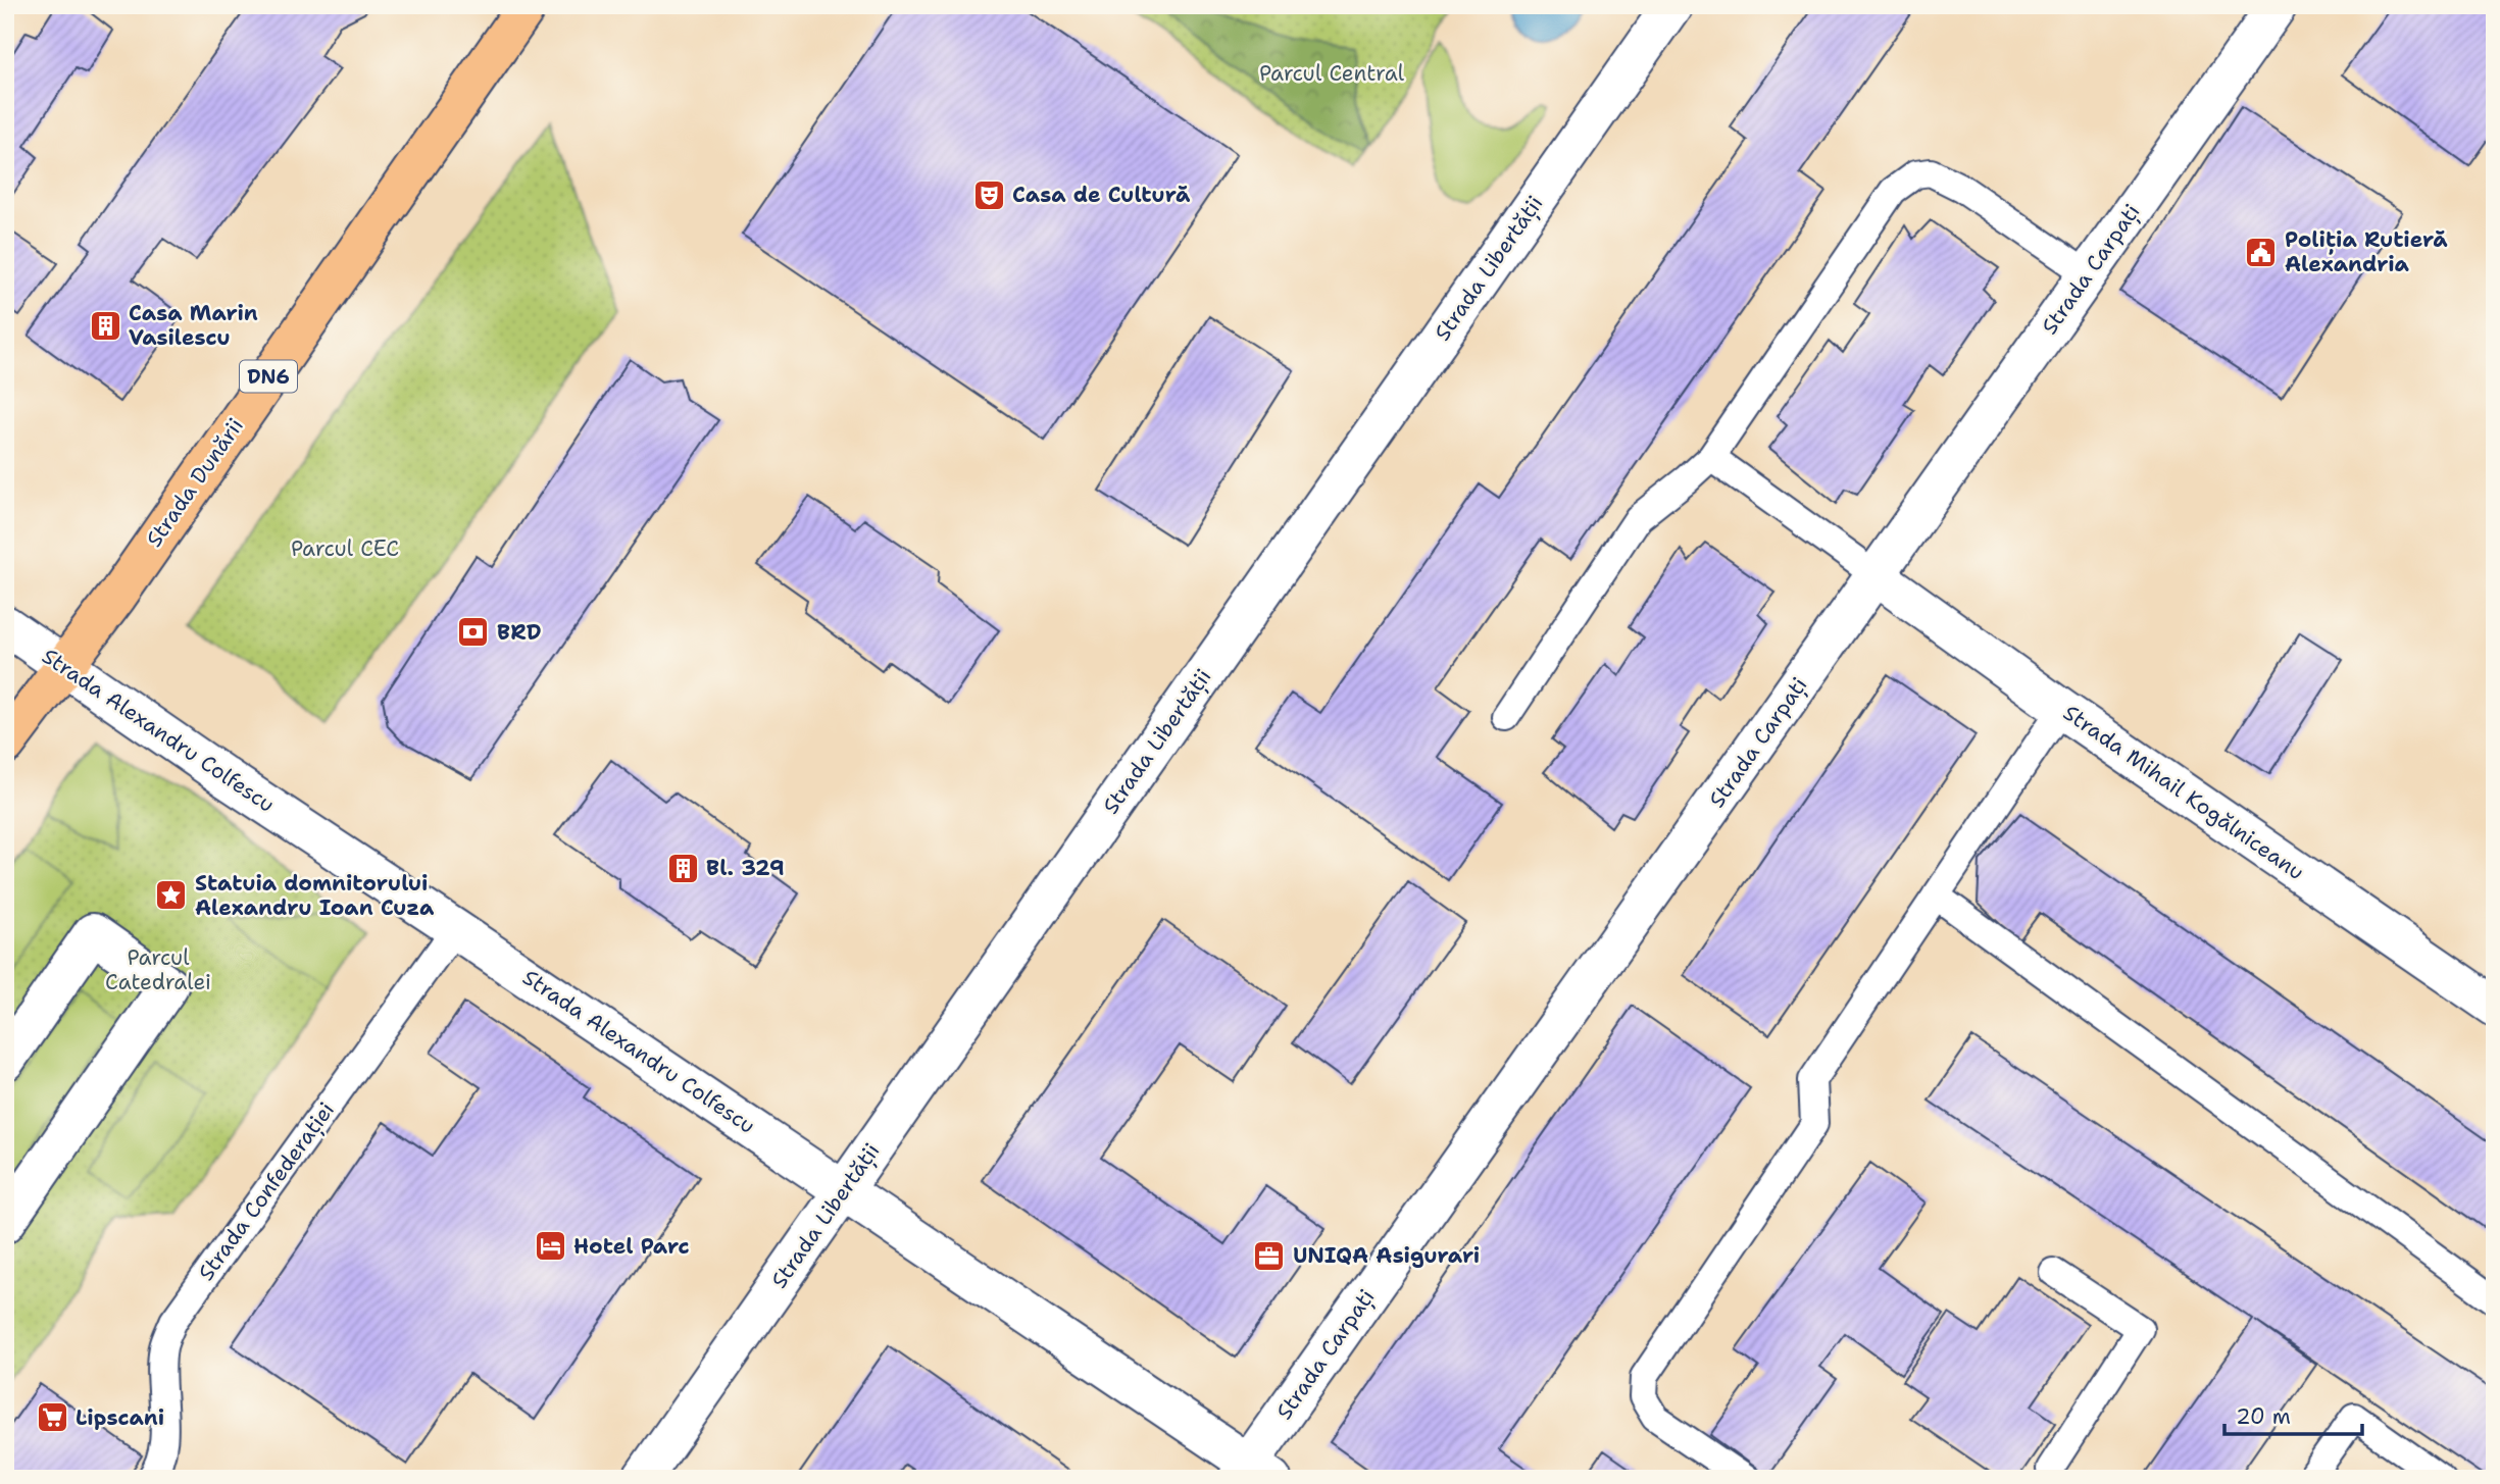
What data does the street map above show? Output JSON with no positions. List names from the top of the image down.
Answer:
{
  "streets": {
    "main road": ["DN6", "Strada Dunării"],
    "street": [
      "Strada Libertății",
      "Strada Carpați",
      "Strada Alexandru Colfescu",
      "Strada Mihail Kogălniceanu"
    ],
    "lane": ["Strada Confederației"]
  },
  "crossings": [
    ["Strada Libertății", "Strada Alexandru Colfescu"],
    ["Strada Carpați", "Strada Alexandru Colfescu"],
    ["Strada Carpați", "Strada Mihail Kogălniceanu"],
    ["Strada Dunării", "Strada Alexandru Colfescu"],
    ["Strada Alexandru Colfescu", "Strada Confederației"]
  ],
  "parks": ["Parcul Central", "Parcul CEC", "Parcul Catedralei"],
  "places": {
    "theatre": ["Casa de Cultură"],
    "public building": ["Poliția Rutieră Alexandria"],
    "building": ["Casa Marin Vasilescu", "Bl. 329"],
    "bank": ["BRD"],
    "place": ["Statuia domnitorului Alexandru Ioan Cuza"],
    "hotel": ["Hotel Parc"],
    "office": ["UNIQA Asigurari"],
    "supermarket": ["Lipscani"]
  },
  "scale_bar": "20 m"
}
